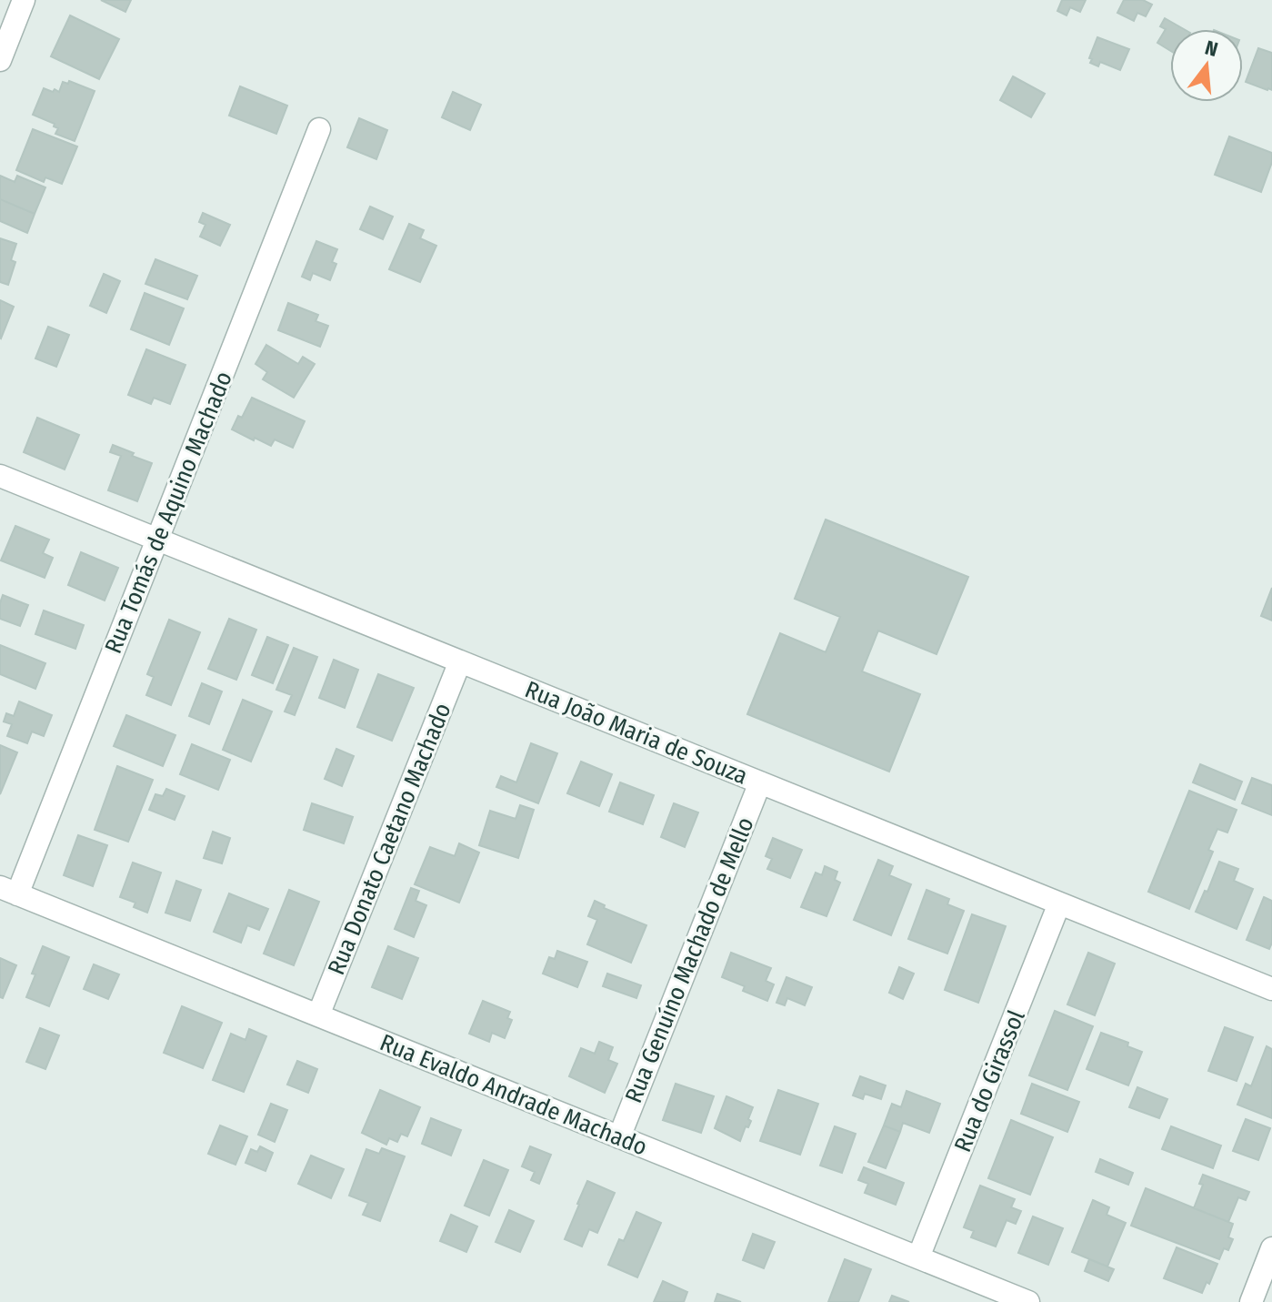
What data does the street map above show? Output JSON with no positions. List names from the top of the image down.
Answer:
{
  "streets": {
    "street": [
      "Rua Tomás de Aquino Machado",
      "Rua João Maria de Souza",
      "Rua Donato Caetano Machado",
      "Rua Genuíno Machado de Mello",
      "Rua do Girassol",
      "Rua Evaldo Andrade Machado"
    ]
  },
  "crossings": [
    ["Rua Tomás de Aquino Machado", "Rua João Maria de Souza"],
    ["Rua Tomás de Aquino Machado", "Rua Evaldo Andrade Machado"],
    ["Rua João Maria de Souza", "Rua Donato Caetano Machado"],
    ["Rua João Maria de Souza", "Rua Genuíno Machado de Mello"],
    ["Rua João Maria de Souza", "Rua do Girassol"],
    ["Rua Donato Caetano Machado", "Rua Evaldo Andrade Machado"],
    ["Rua Genuíno Machado de Mello", "Rua Evaldo Andrade Machado"],
    ["Rua do Girassol", "Rua Evaldo Andrade Machado"]
  ],
  "north": "top"
}
